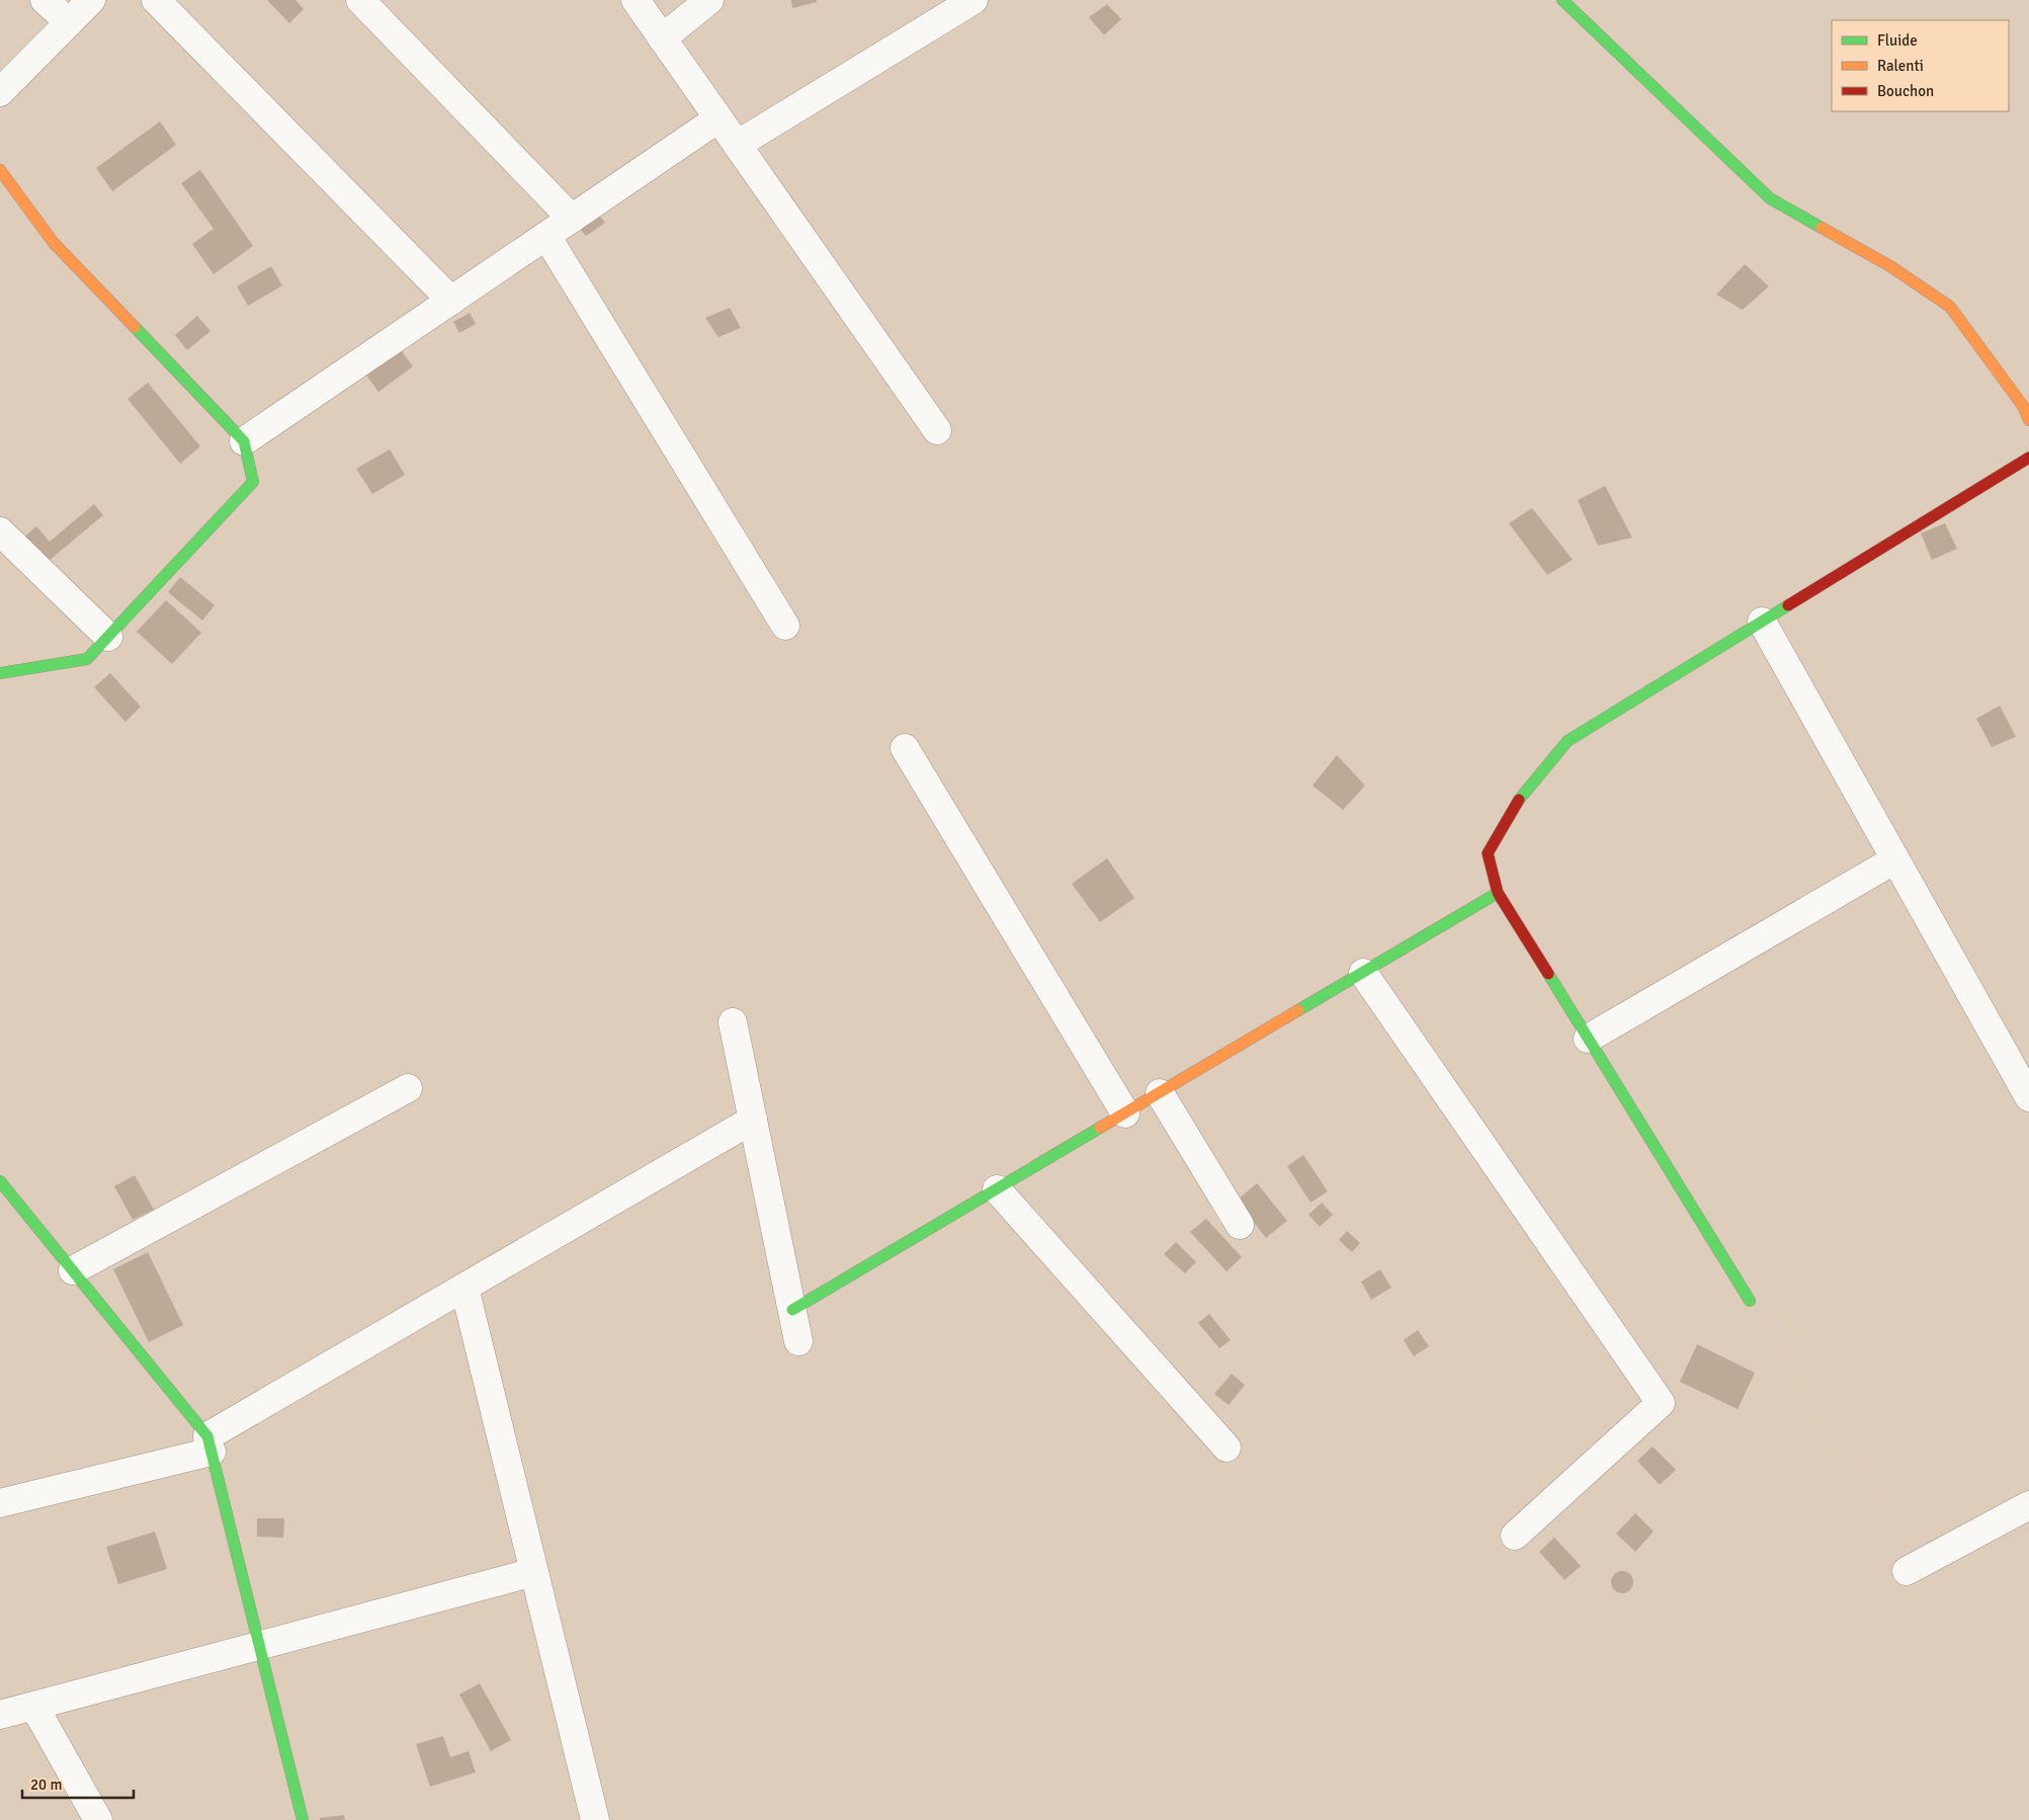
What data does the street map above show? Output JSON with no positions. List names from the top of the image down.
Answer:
{
  "legend": ["Fluide", "Ralenti", "Bouchon"],
  "scale_bar": "20 m"
}
